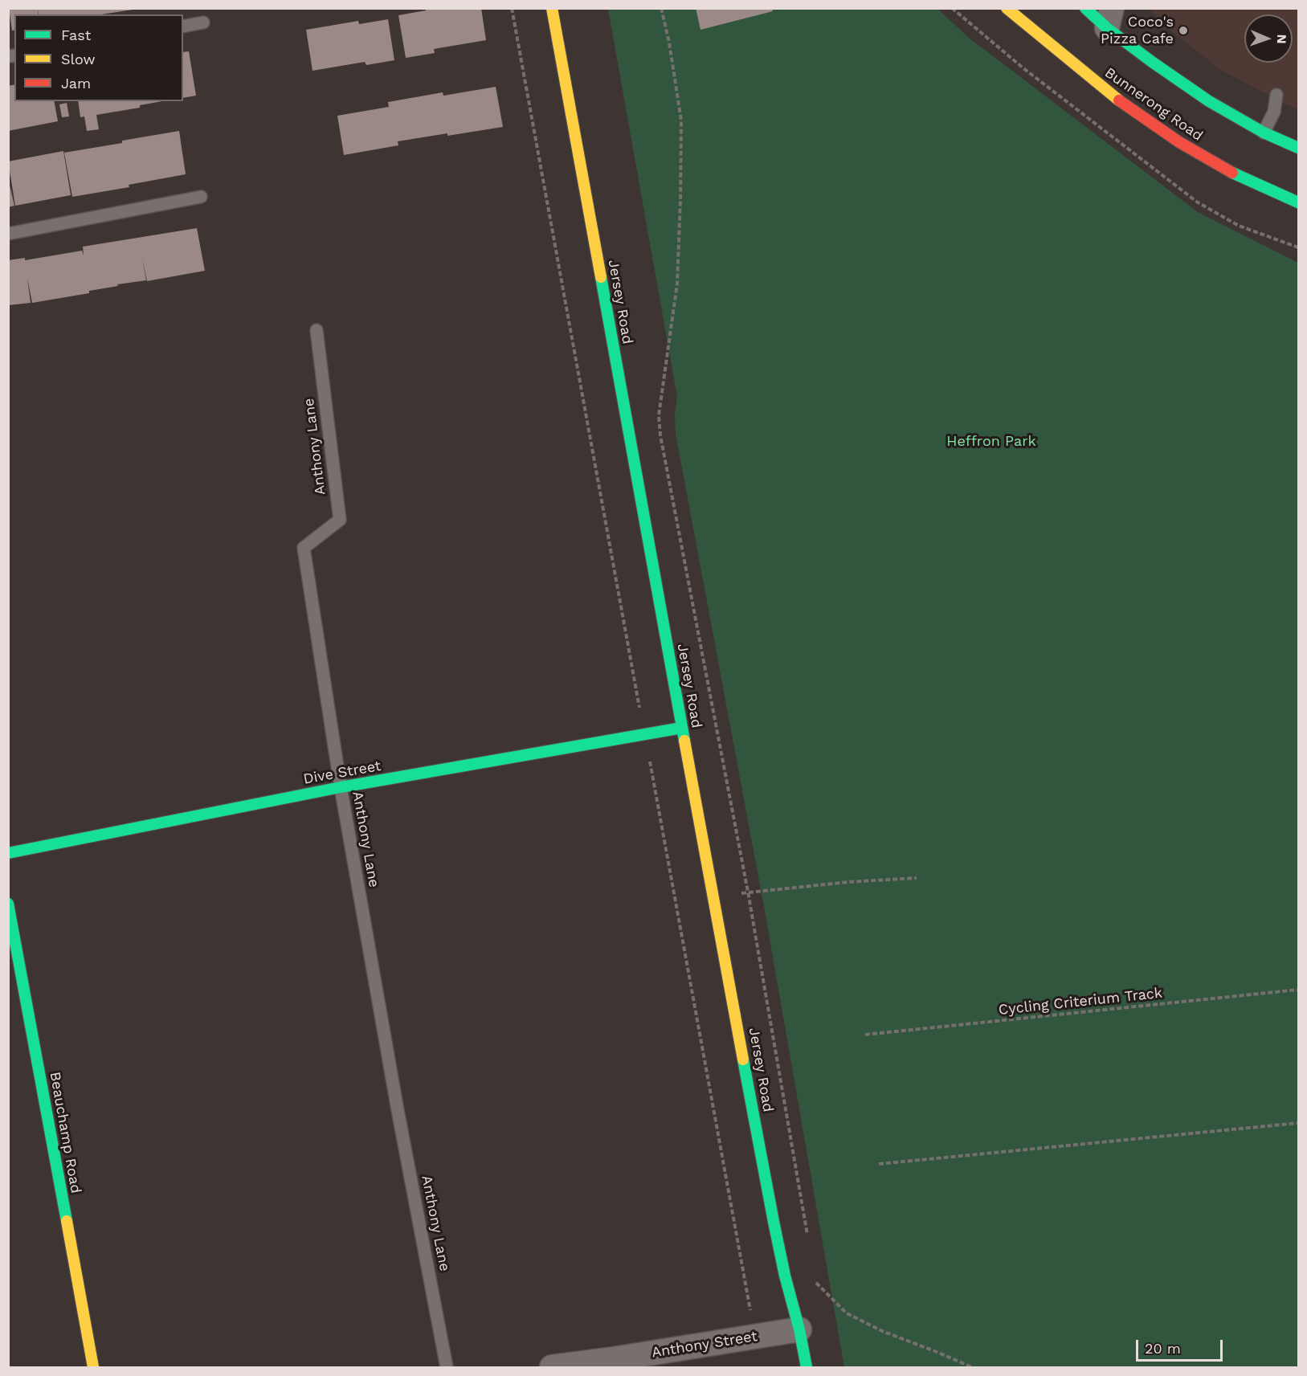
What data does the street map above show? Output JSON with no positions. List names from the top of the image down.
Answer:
{
  "streets": {
    "street": [
      "Bunnerong Road",
      "Jersey Road",
      "Dive Street",
      "Beauchamp Road",
      "Anthony Street"
    ],
    "lane": ["Anthony Lane"],
    "path": ["Cycling Criterium Track"]
  },
  "crossings": [
    ["Jersey Road", "Dive Street"],
    ["Jersey Road", "Anthony Street"],
    ["Anthony Lane", "Dive Street"]
  ],
  "parks": ["Heffron Park"],
  "places": ["Coco's Pizza Cafe"],
  "legend": ["Fast", "Slow", "Jam"],
  "scale_bar": "20 m",
  "north": "right"
}
